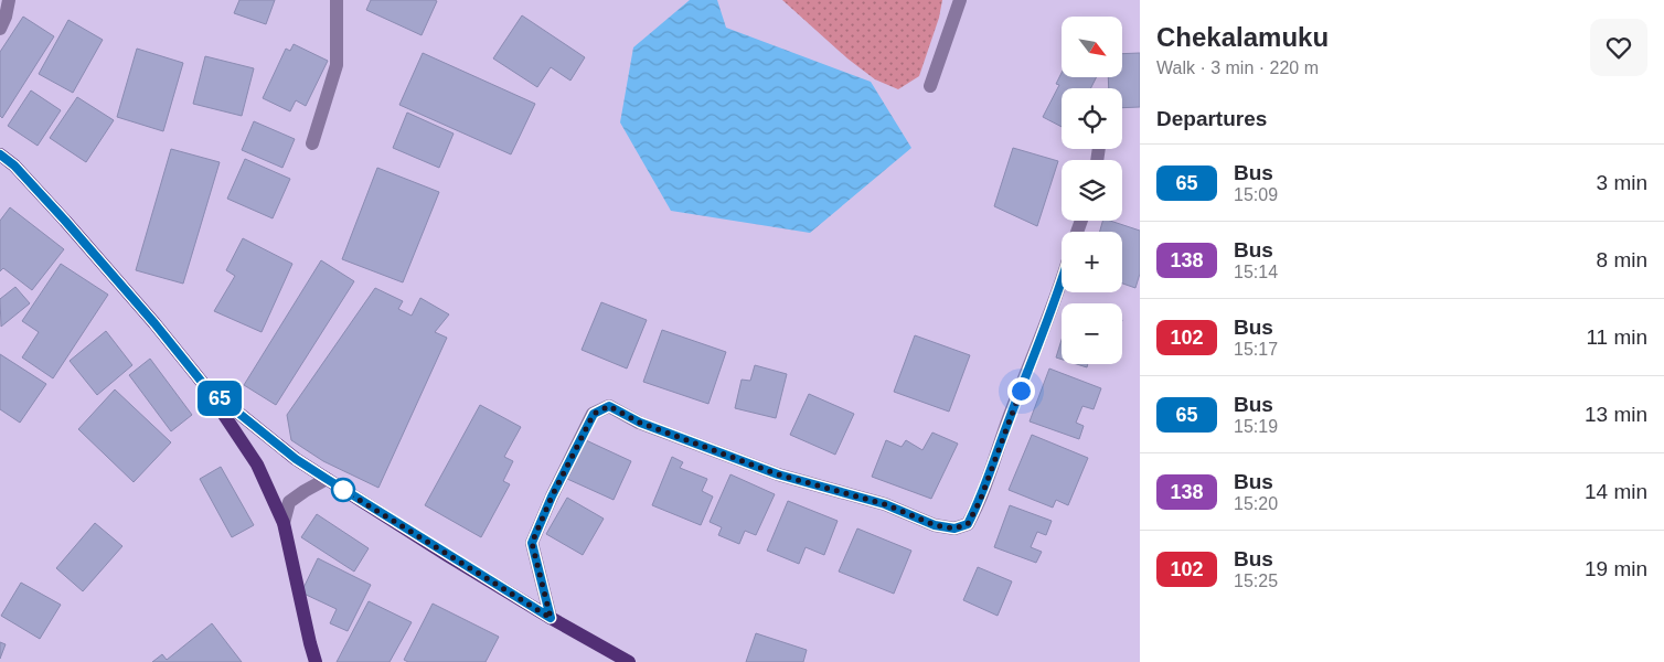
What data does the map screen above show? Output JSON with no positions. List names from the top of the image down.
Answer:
{
  "lines": ["bus line 65"],
  "north": "bottom right",
  "page": {
    "on_map": "65",
    "heading": [
      ["Chekalamuku", "Walk · 3 min · 220 m"],
      "Departures"
    ],
    "map_buttons": ["+", "−"],
    "list": [
      {
        "mark": "65",
        "name": "Bus",
        "note": "15:09",
        "value": "3 min"
      },
      {
        "mark": "138",
        "name": "Bus",
        "note": "15:14",
        "value": "8 min"
      },
      {
        "mark": "102",
        "name": "Bus",
        "note": "15:17",
        "value": "11 min"
      },
      {
        "mark": "65",
        "name": "Bus",
        "note": "15:19",
        "value": "13 min"
      },
      {
        "mark": "138",
        "name": "Bus",
        "note": "15:20",
        "value": "14 min"
      },
      {
        "mark": "102",
        "name": "Bus",
        "note": "15:25",
        "value": "19 min"
      }
    ]
  }
}
